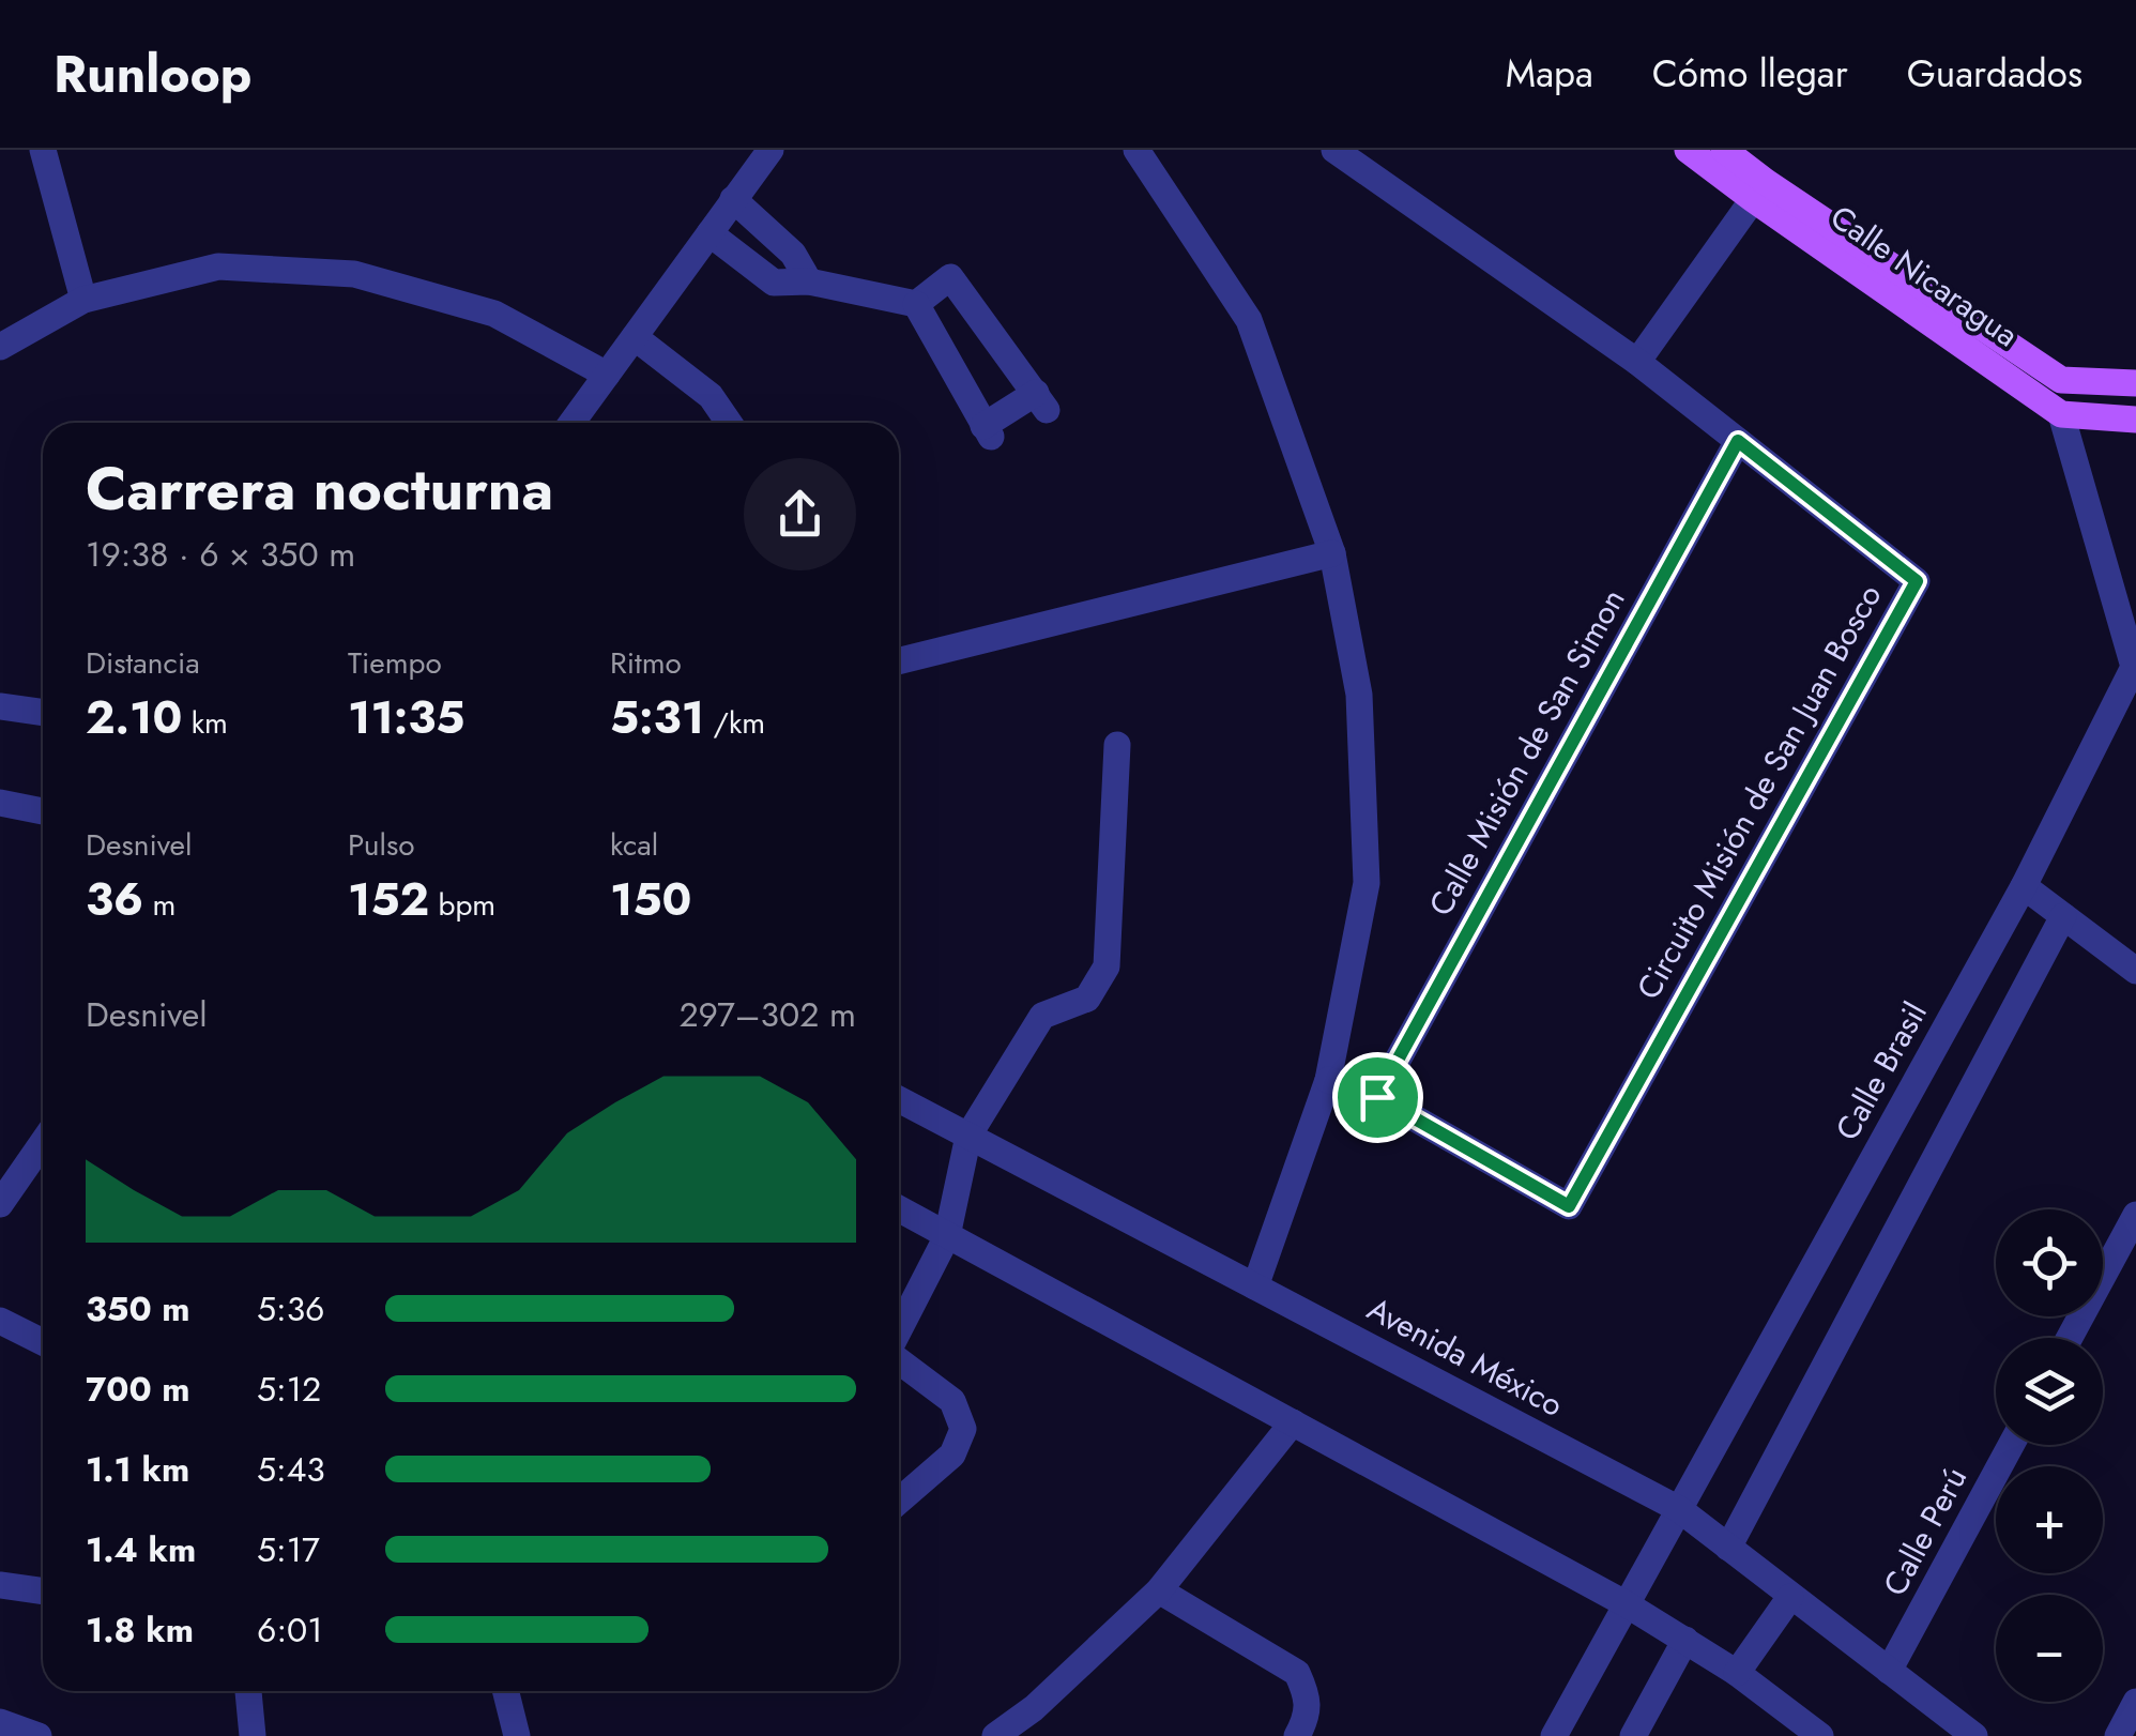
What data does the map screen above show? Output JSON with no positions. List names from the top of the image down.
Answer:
{
  "streets": {
    "main road": ["Calle Nicaragua"],
    "street": [
      "Calle Misión de San Simon",
      "Circuito Misión de San Juan Bosco",
      "Calle Brasil",
      "Avenida México",
      "Calle Perú"
    ]
  },
  "crossings": [
    ["Calle Nicaragua", "Calle Brasil"],
    ["Calle Misión de San Simon", "Circuito Misión de San Juan Bosco"],
    ["Calle Brasil", "Avenida México"],
    ["Avenida México", "Calle Perú"]
  ],
  "page": {
    "header": "Runloop",
    "nav": ["Mapa", "Cómo llegar", "Guardados"],
    "heading": ["Carrera nocturna", "19:38 · 6 × 350 m"],
    "stats": [
      ["Distancia", "2.10 km"],
      ["Tiempo", "11:35"],
      ["Ritmo", "5:31 /km"],
      ["Desnivel", "36 m"],
      ["Pulso", "152 bpm"],
      ["kcal", "150"]
    ],
    "chart": ["Desnivel", "297–302 m"],
    "map_buttons": ["+", "−"],
    "list": [
      {
        "name": "350 m",
        "note": "5:36"
      },
      {
        "name": "700 m",
        "note": "5:12"
      },
      {
        "name": "1.1 km",
        "note": "5:43"
      },
      {
        "name": "1.4 km",
        "note": "5:17"
      },
      {
        "name": "1.8 km",
        "note": "6:01"
      }
    ]
  }
}
